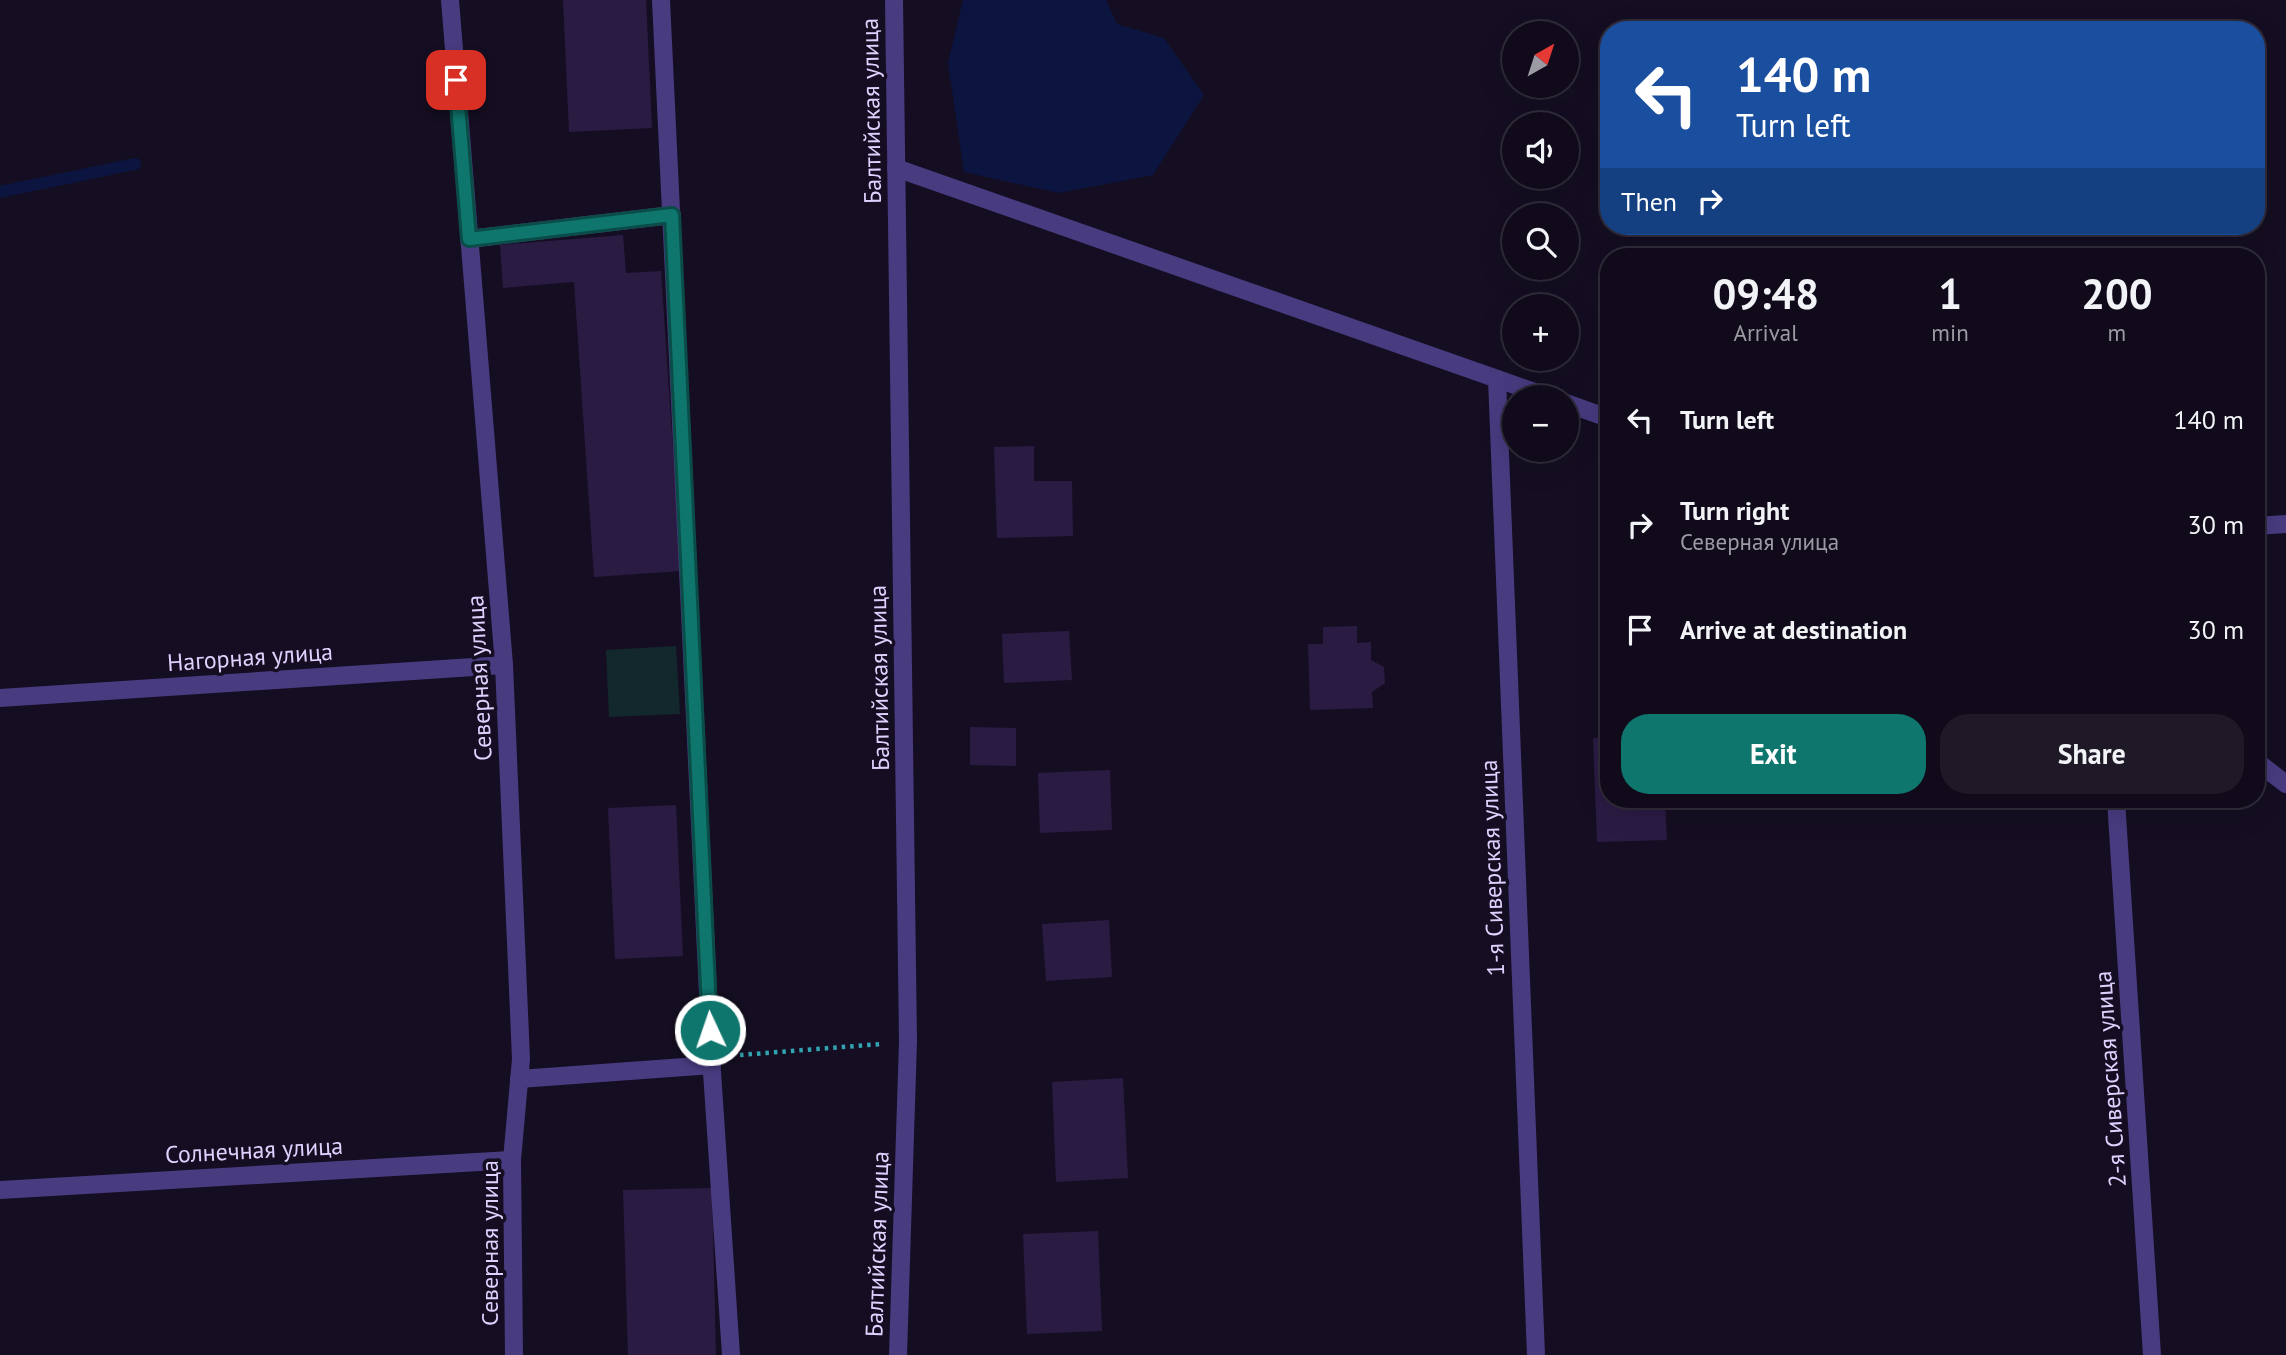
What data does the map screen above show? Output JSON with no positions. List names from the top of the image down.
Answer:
{
  "streets": {
    "street": [
      "Балтийская улица",
      "Нагорная улица",
      "Северная улица",
      "1-я Сиверская улица",
      "2-я Сиверская улица",
      "Солнечная улица"
    ]
  },
  "crossings": [
    ["Нагорная улица", "Северная улица"],
    ["Северная улица", "Солнечная улица"]
  ],
  "north": "top right",
  "page": {
    "map_buttons": ["+", "−"],
    "turn": ["140 m", "Turn left"],
    "then": "Then",
    "eta": [
      "09:48",
      "Arrival",
      "1",
      "min",
      "200",
      "m"
    ],
    "list": [
      {
        "name": "Turn left",
        "value": "140 m"
      },
      {
        "name": "Turn right",
        "note": "Северная улица",
        "value": "30 m"
      },
      {
        "name": "Arrive at destination",
        "value": "30 m"
      }
    ],
    "buttons": ["Exit", "Share"]
  }
}
